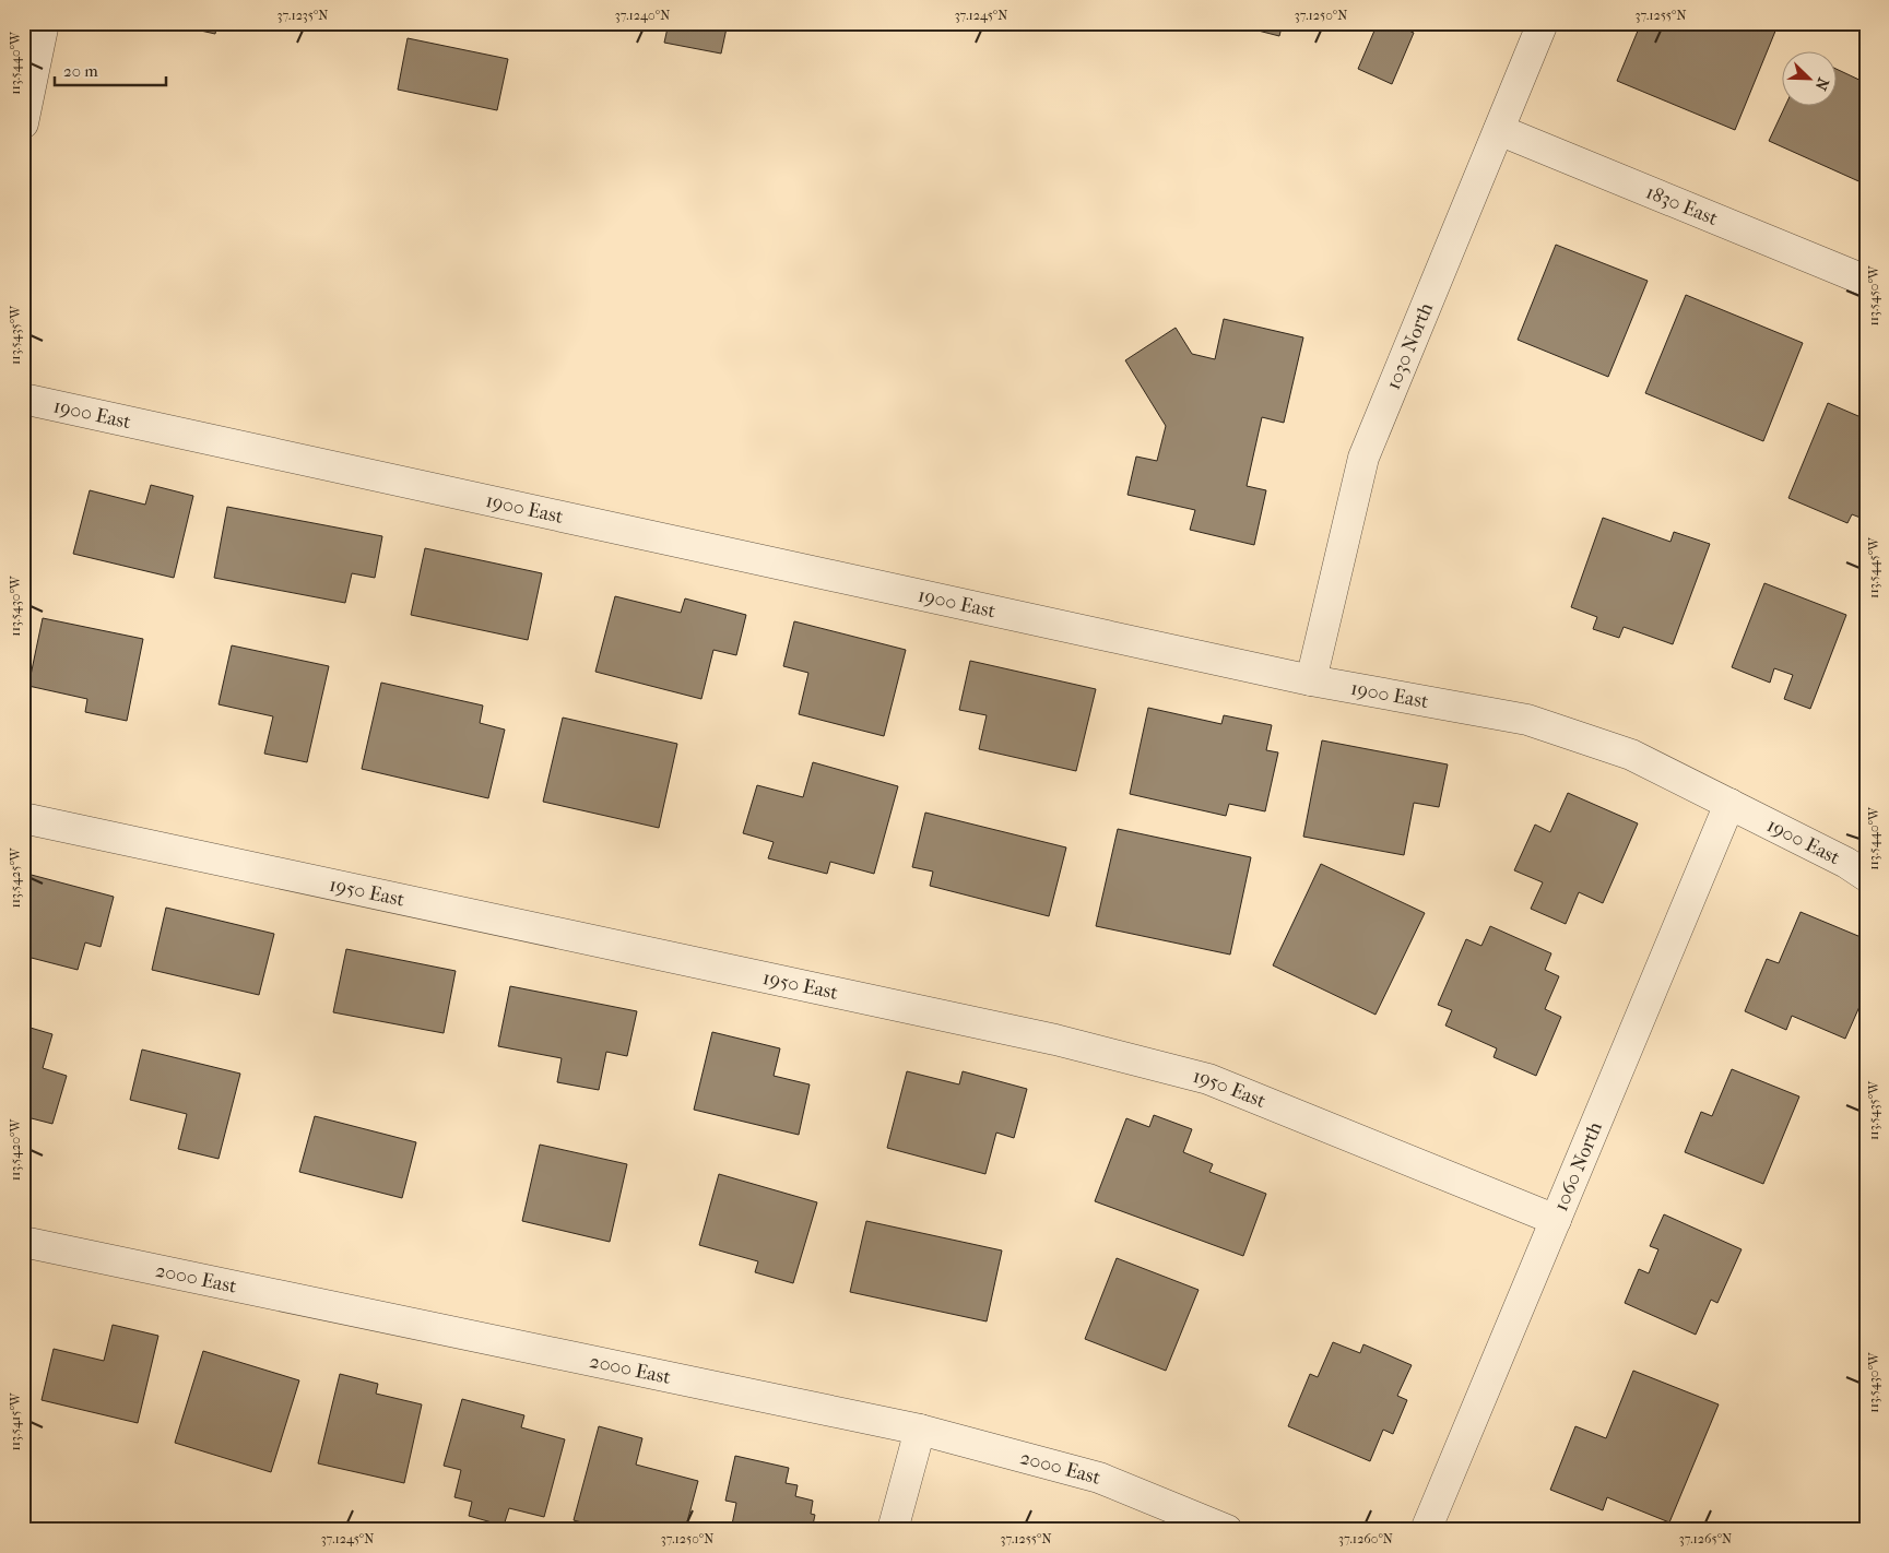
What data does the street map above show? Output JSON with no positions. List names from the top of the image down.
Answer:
{
  "streets": {
    "street": [
      "1830 East",
      "1030 North",
      "1900 East",
      "1950 East",
      "1060 North",
      "2000 East"
    ]
  },
  "crossings": [
    ["1830 East", "1030 North"],
    ["1030 North", "1900 East"],
    ["1900 East", "1060 North"],
    ["1950 East", "1060 North"]
  ],
  "scale_bar": "20 m",
  "north": "bottom right",
  "coordinates": [
    "37.1235°N",
    "37.1240°N",
    "37.1245°N",
    "37.1250°N",
    "37.1255°N",
    "113.5440°W",
    "113.5450°W",
    "113.5435°W",
    "113.5445°W",
    "113.5430°W",
    "113.5425°W",
    "113.5420°W",
    "113.5415°W",
    "37.1260°N",
    "37.1265°N"
  ]
}
